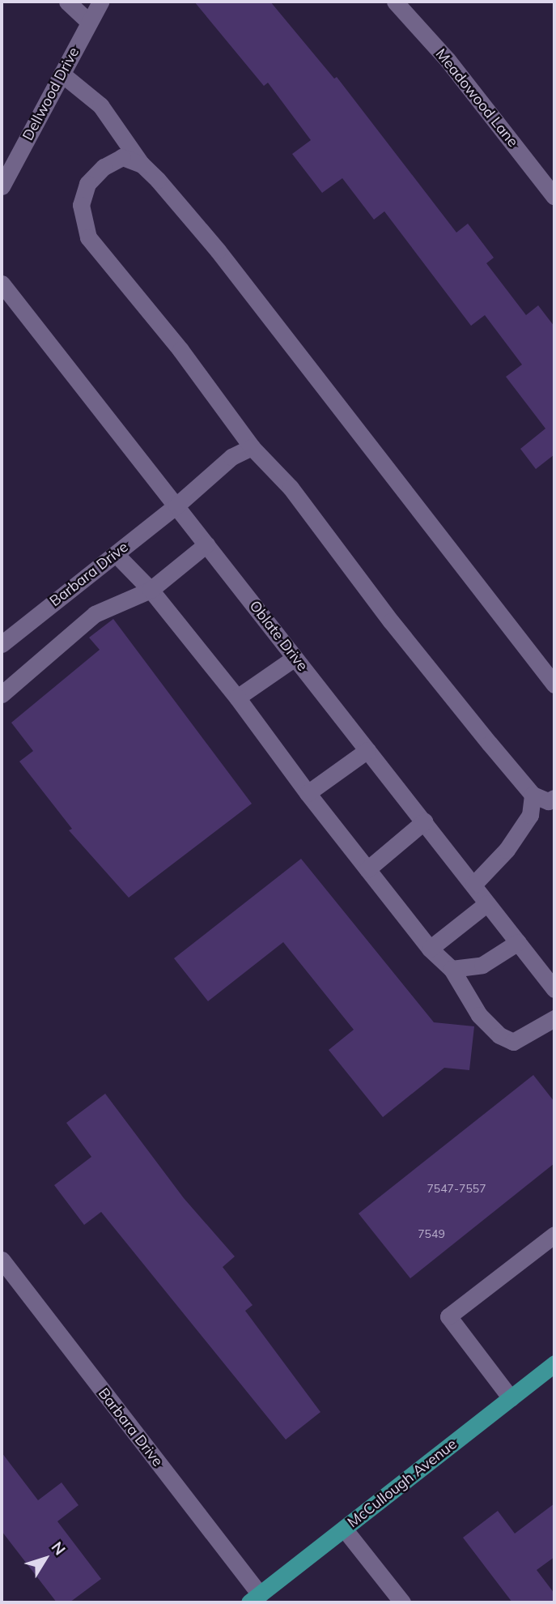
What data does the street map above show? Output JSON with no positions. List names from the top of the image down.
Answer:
{
  "streets": {
    "main road": ["McCullough Avenue"],
    "street": [
      "Dellwood Drive",
      "Meadowood Lane",
      "Barbara Drive",
      "Oblate Drive"
    ]
  },
  "crossings": [
    ["Barbara Drive", "Oblate Drive"],
    ["Barbara Drive", "McCullough Avenue"]
  ],
  "house_numbers": ["7547-7557", "7549"],
  "north": "top right"
}
